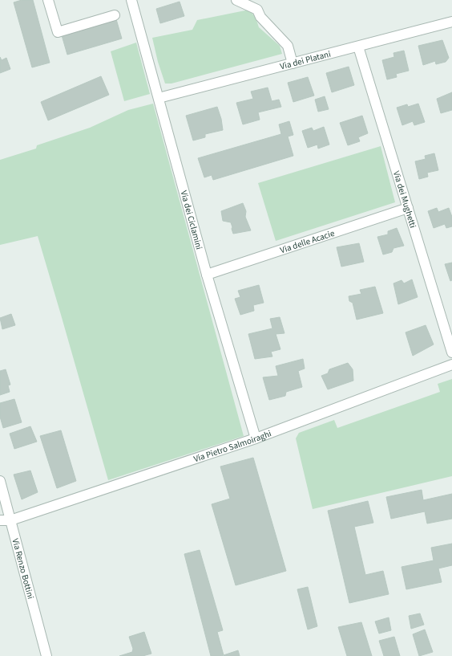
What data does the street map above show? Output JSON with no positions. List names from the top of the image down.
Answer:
{
  "streets": {
    "street": [
      "Via dei Platani",
      "Via dei Mughetti",
      "Via dei Ciclamini",
      "Via delle Acacie",
      "Via Pietro Salmoiraghi",
      "Via Renzo Bottini"
    ]
  },
  "crossings": [
    ["Via dei Platani", "Via dei Mughetti"],
    ["Via dei Platani", "Via dei Ciclamini"],
    ["Via dei Mughetti", "Via delle Acacie"],
    ["Via dei Ciclamini", "Via delle Acacie"],
    ["Via dei Ciclamini", "Via Pietro Salmoiraghi"],
    ["Via Pietro Salmoiraghi", "Via Renzo Bottini"]
  ]
}
